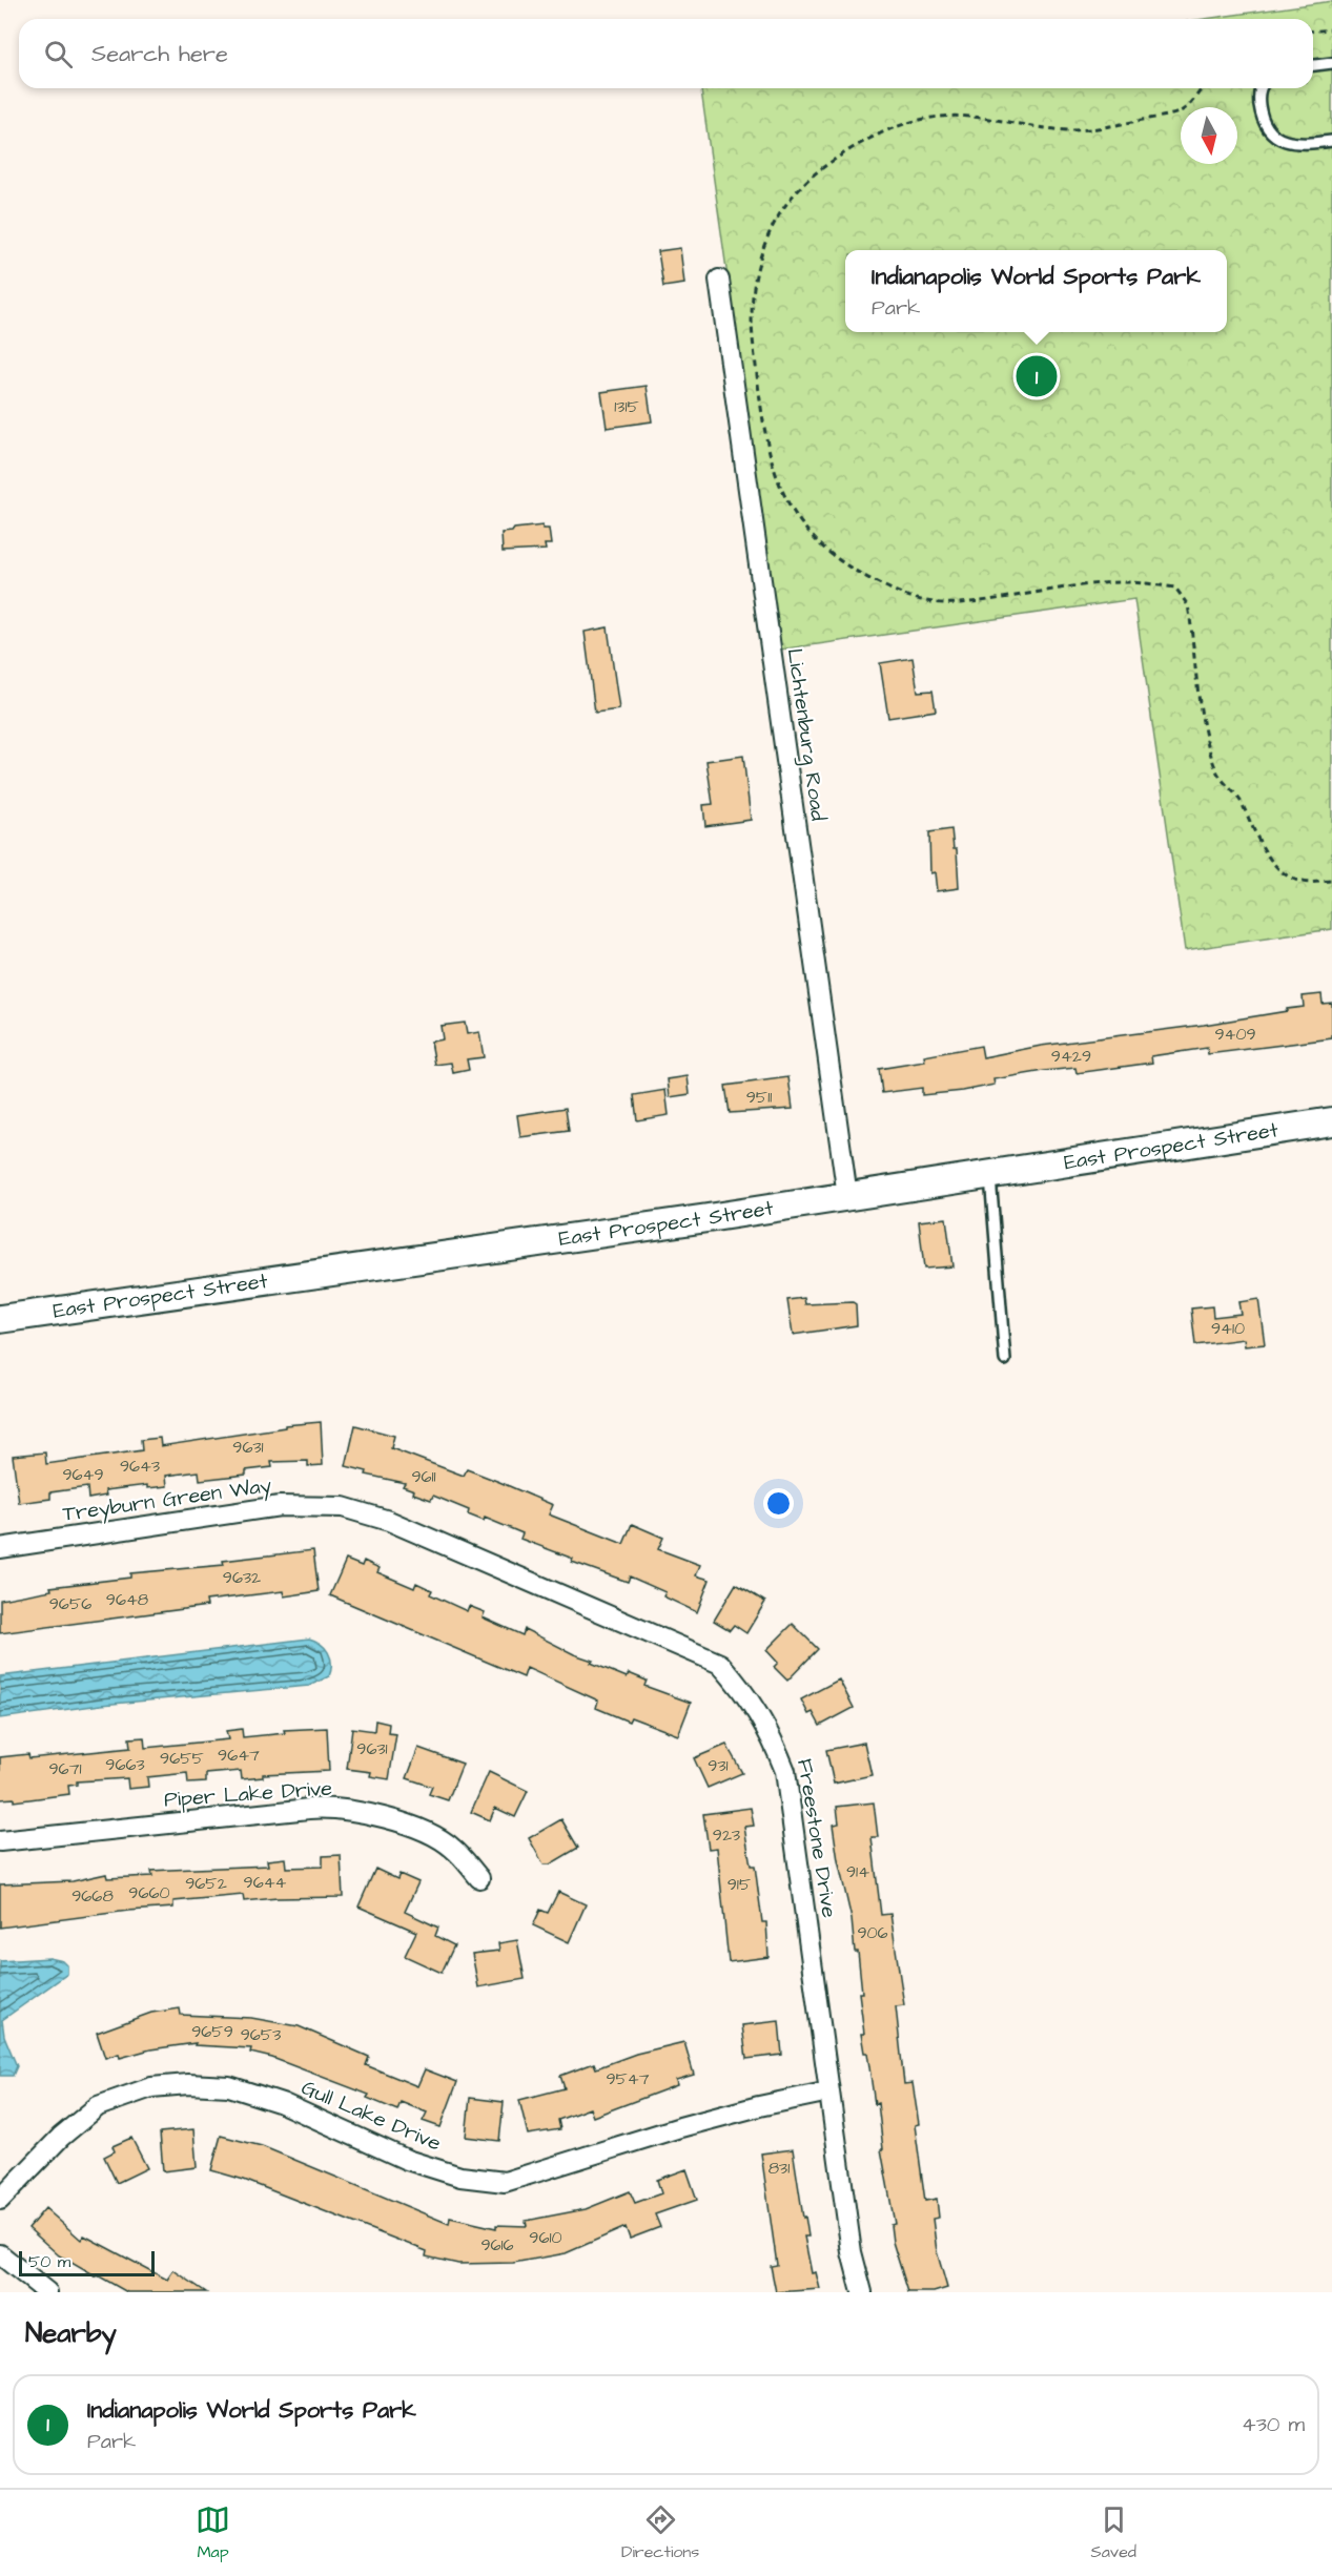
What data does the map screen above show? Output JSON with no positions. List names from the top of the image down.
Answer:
{
  "streets": {
    "street": [
      "Lichtenburg Road",
      "East Prospect Street",
      "Treyburn Green Way",
      "Piper Lake Drive",
      "Freestone Drive",
      "Gull Lake Drive"
    ]
  },
  "crossings": [
    ["Lichtenburg Road", "East Prospect Street"],
    ["Treyburn Green Way", "Freestone Drive"],
    ["Freestone Drive", "Gull Lake Drive"]
  ],
  "house_numbers": [
    "1315",
    "9409",
    "9429",
    "9511",
    "9410",
    "9631",
    "9643",
    "9649",
    "9611",
    "9632",
    "9648",
    "9656",
    "9631",
    "9647",
    "9655",
    "9663",
    "931",
    "9671",
    "923",
    "914",
    "9644",
    "9652",
    "915",
    "9660",
    "9668",
    "906",
    "9659",
    "9653",
    "9547",
    "831",
    "9610",
    "9616"
  ],
  "scale_bar": "50 m",
  "north": "bottom",
  "page": {
    "search": "Search here",
    "popup": ["Indianapolis World Sports Park", "Park"],
    "pins": "1",
    "scale": "50 m",
    "heading": "Nearby",
    "list": [
      {
        "mark": "1",
        "name": "Indianapolis World Sports Park",
        "note": "Park",
        "value": "430 m"
      }
    ],
    "nav": ["Map", "Directions", "Saved"]
  }
}
